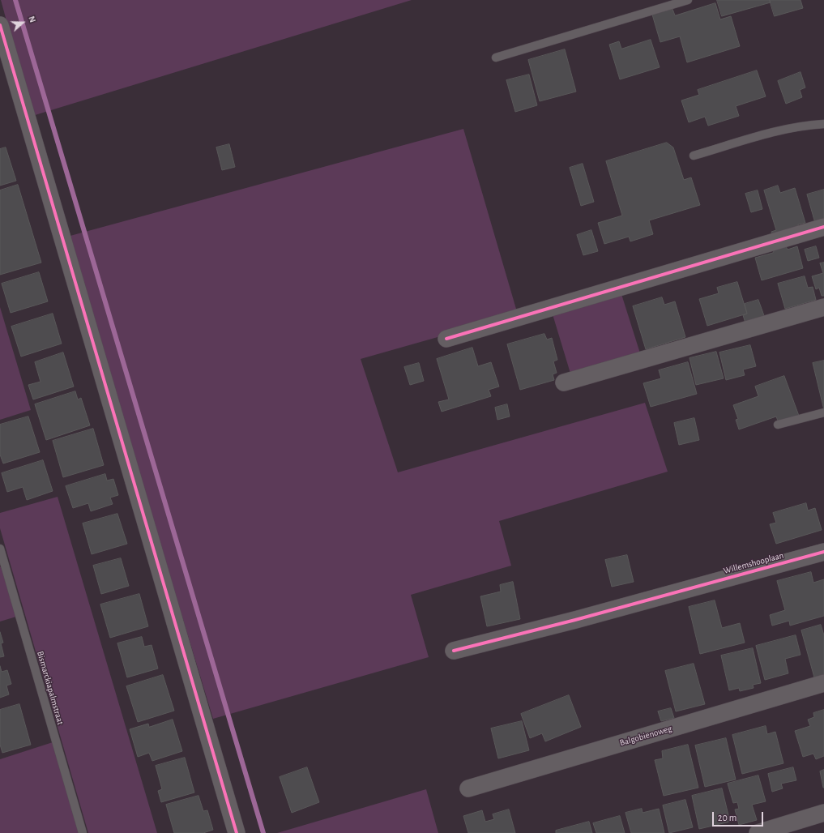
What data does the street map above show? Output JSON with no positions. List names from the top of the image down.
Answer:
{
  "streets": {
    "street": ["Willemshooplaan", "Balgobienoweg"],
    "lane": ["Bismarckiapalmstraat"]
  },
  "scale_bar": "20 m",
  "north": "right"
}
